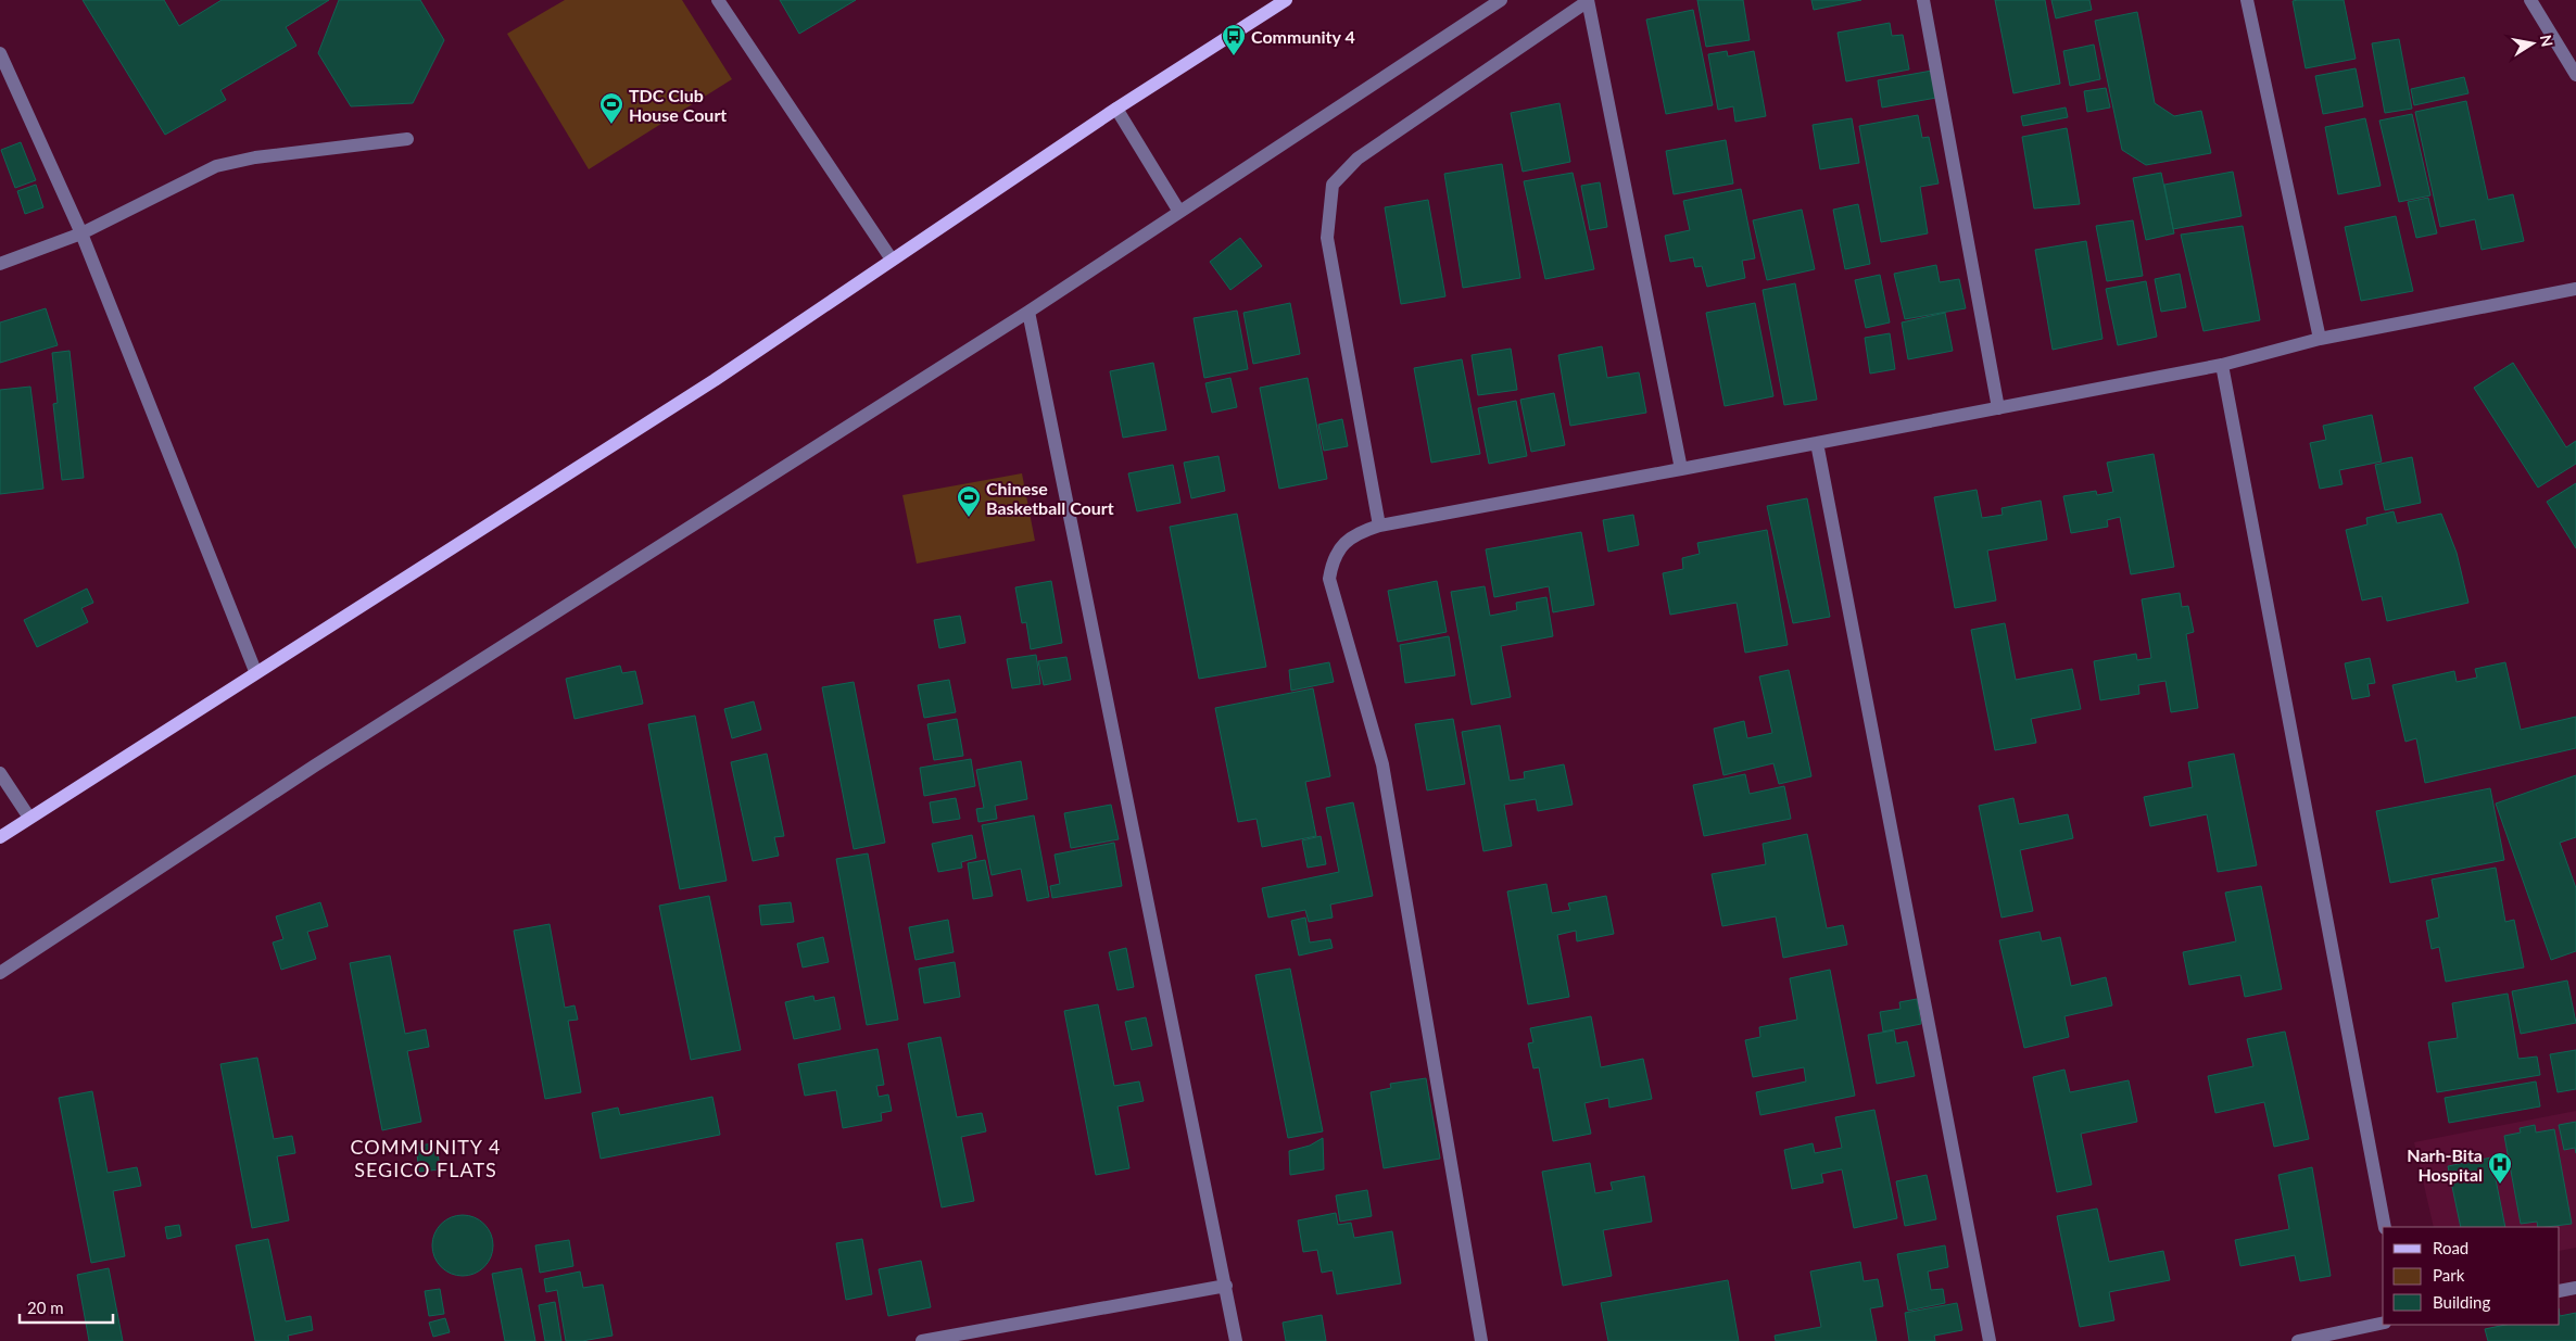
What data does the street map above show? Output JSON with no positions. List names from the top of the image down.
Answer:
{
  "districts": ["COMMUNITY 4 SEGICO FLATS"],
  "places": {
    "bus stop": ["Community 4"],
    "sports": ["TDC Club House Court", "Chinese Basketball Court"],
    "hospital": ["Narh-Bita Hospital"]
  },
  "legend": ["Road", "Park", "Building"],
  "scale_bar": "20 m",
  "north": "right"
}
